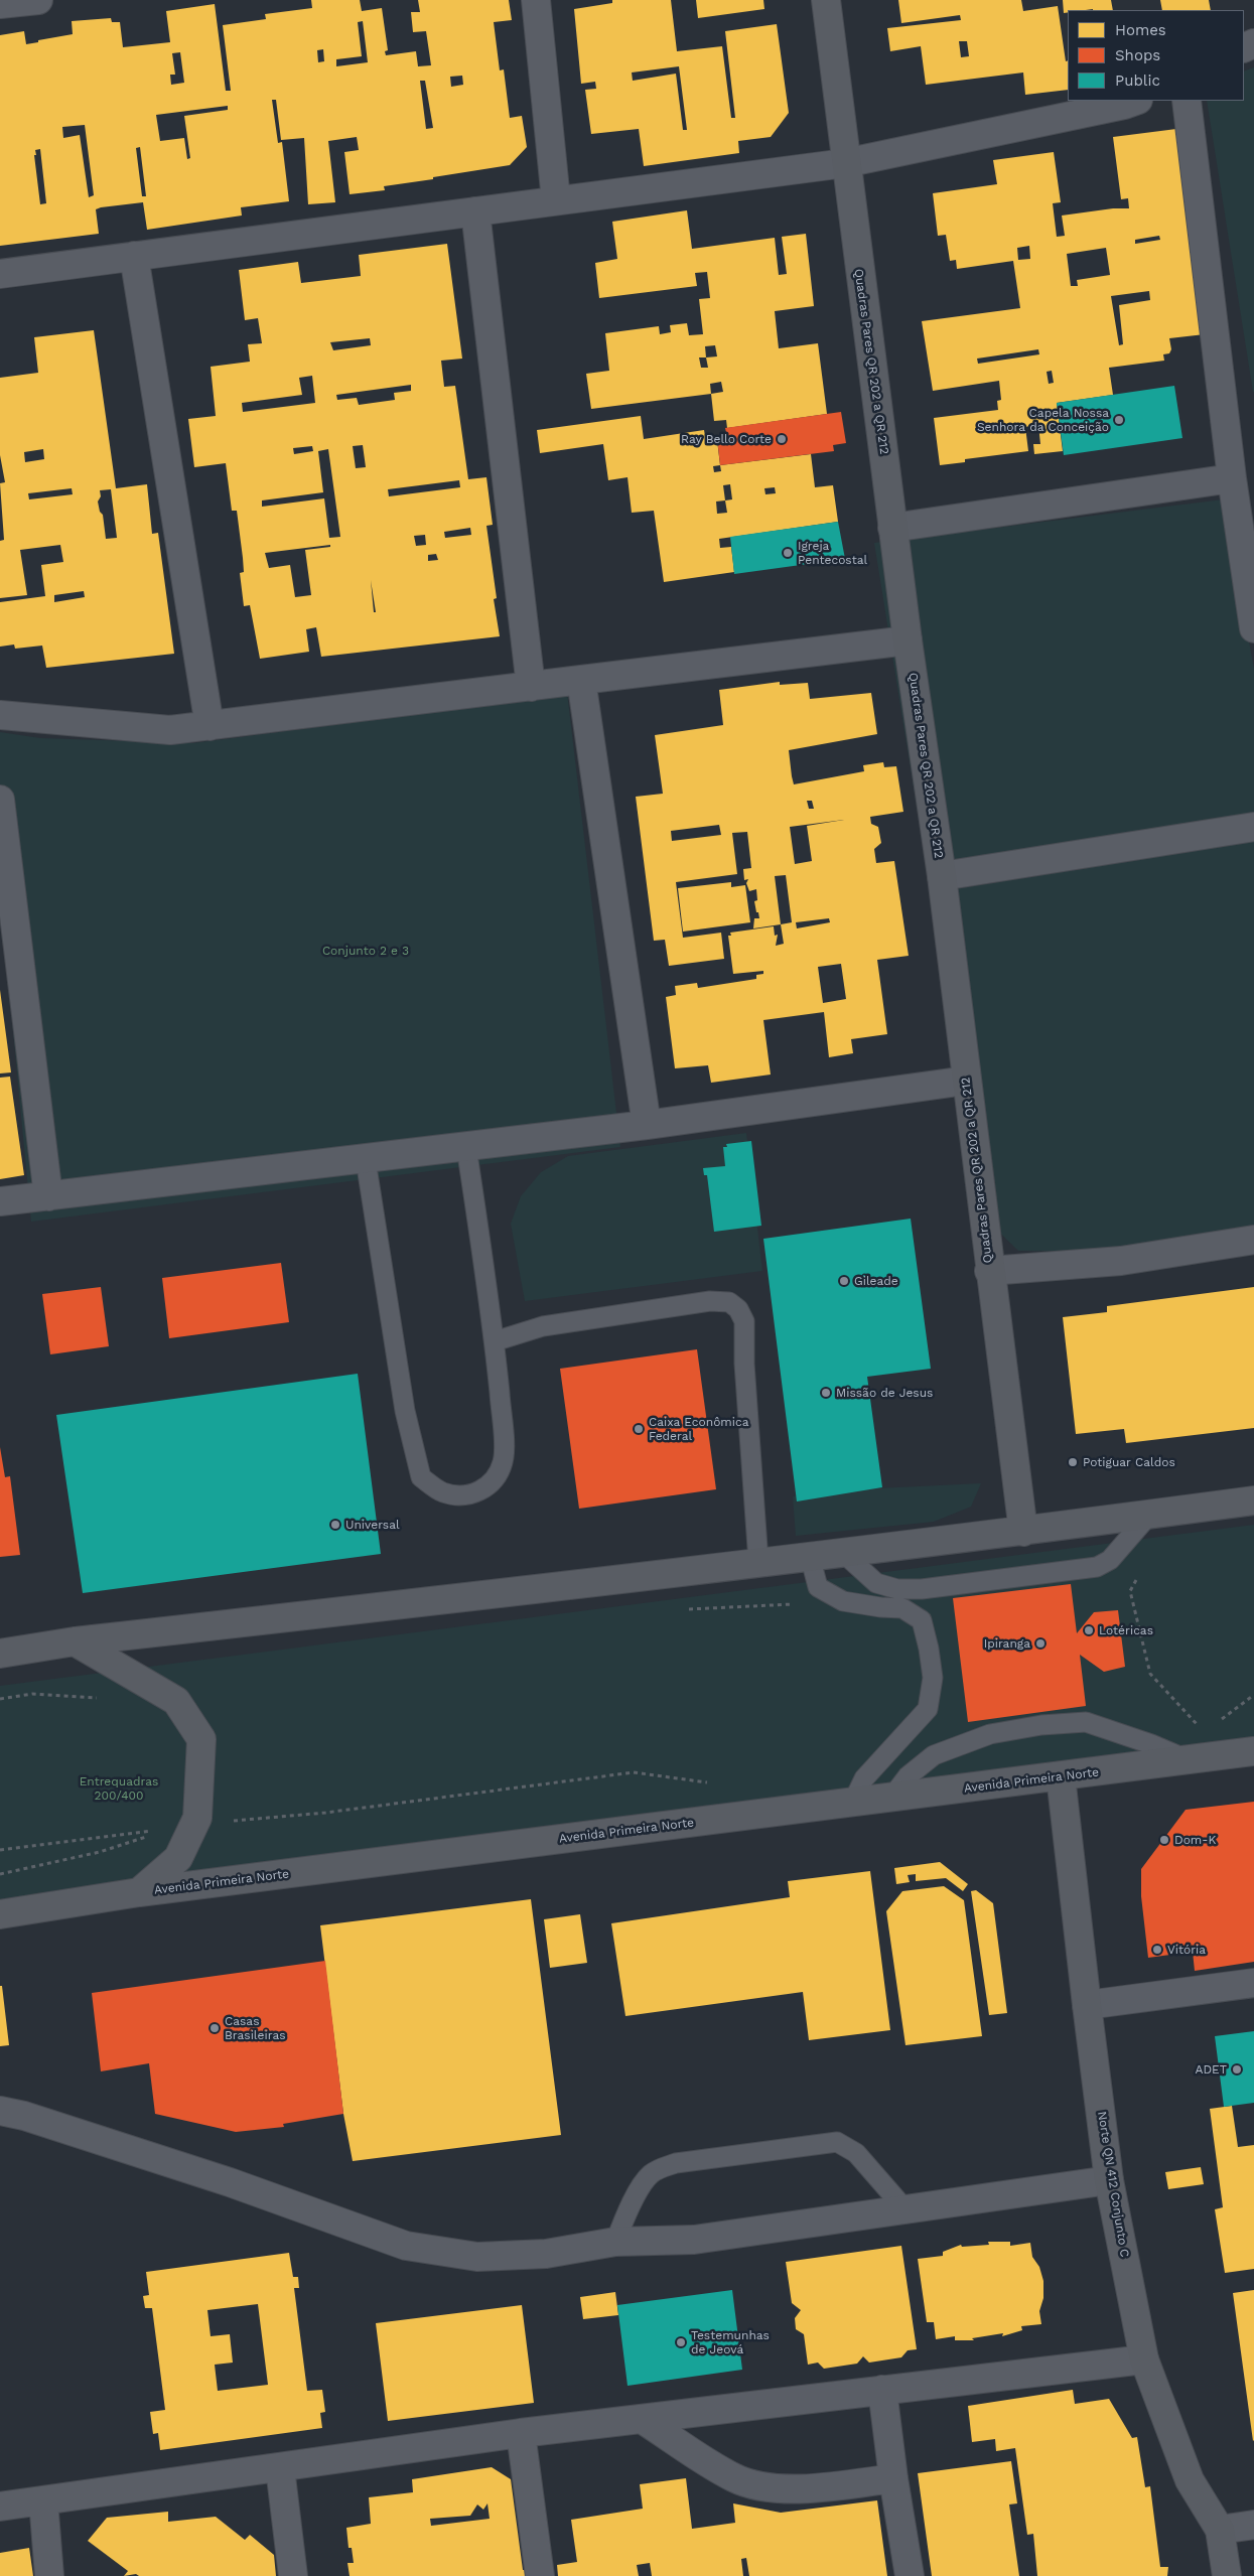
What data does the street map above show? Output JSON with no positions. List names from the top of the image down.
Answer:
{
  "streets": {
    "main road": ["Quadras Pares QR 202 a QR 212", "Avenida Primeira Norte", "Norte QN 412 Conjunto C"]
  },
  "crossings": [
    ["Avenida Primeira Norte", "Norte QN 412 Conjunto C"]
  ],
  "parks": ["Conjunto 2 e 3", "Entrequadras 200/400"],
  "places": [
    "Capela Nossa Senhora da Conceição",
    "Ray Bello Corte",
    "Igreja Pentecostal",
    "Gileade",
    "Missão de Jesus",
    "Caixa Econômica Federal",
    "Potiguar Caldos",
    "Universal",
    "Lotéricas",
    "Ipiranga",
    "Dom-K",
    "Vitória",
    "Casas Brasileiras",
    "ADET",
    "Testemunhas de Jeová"
  ],
  "legend": ["Homes", "Shops", "Public"]
}
